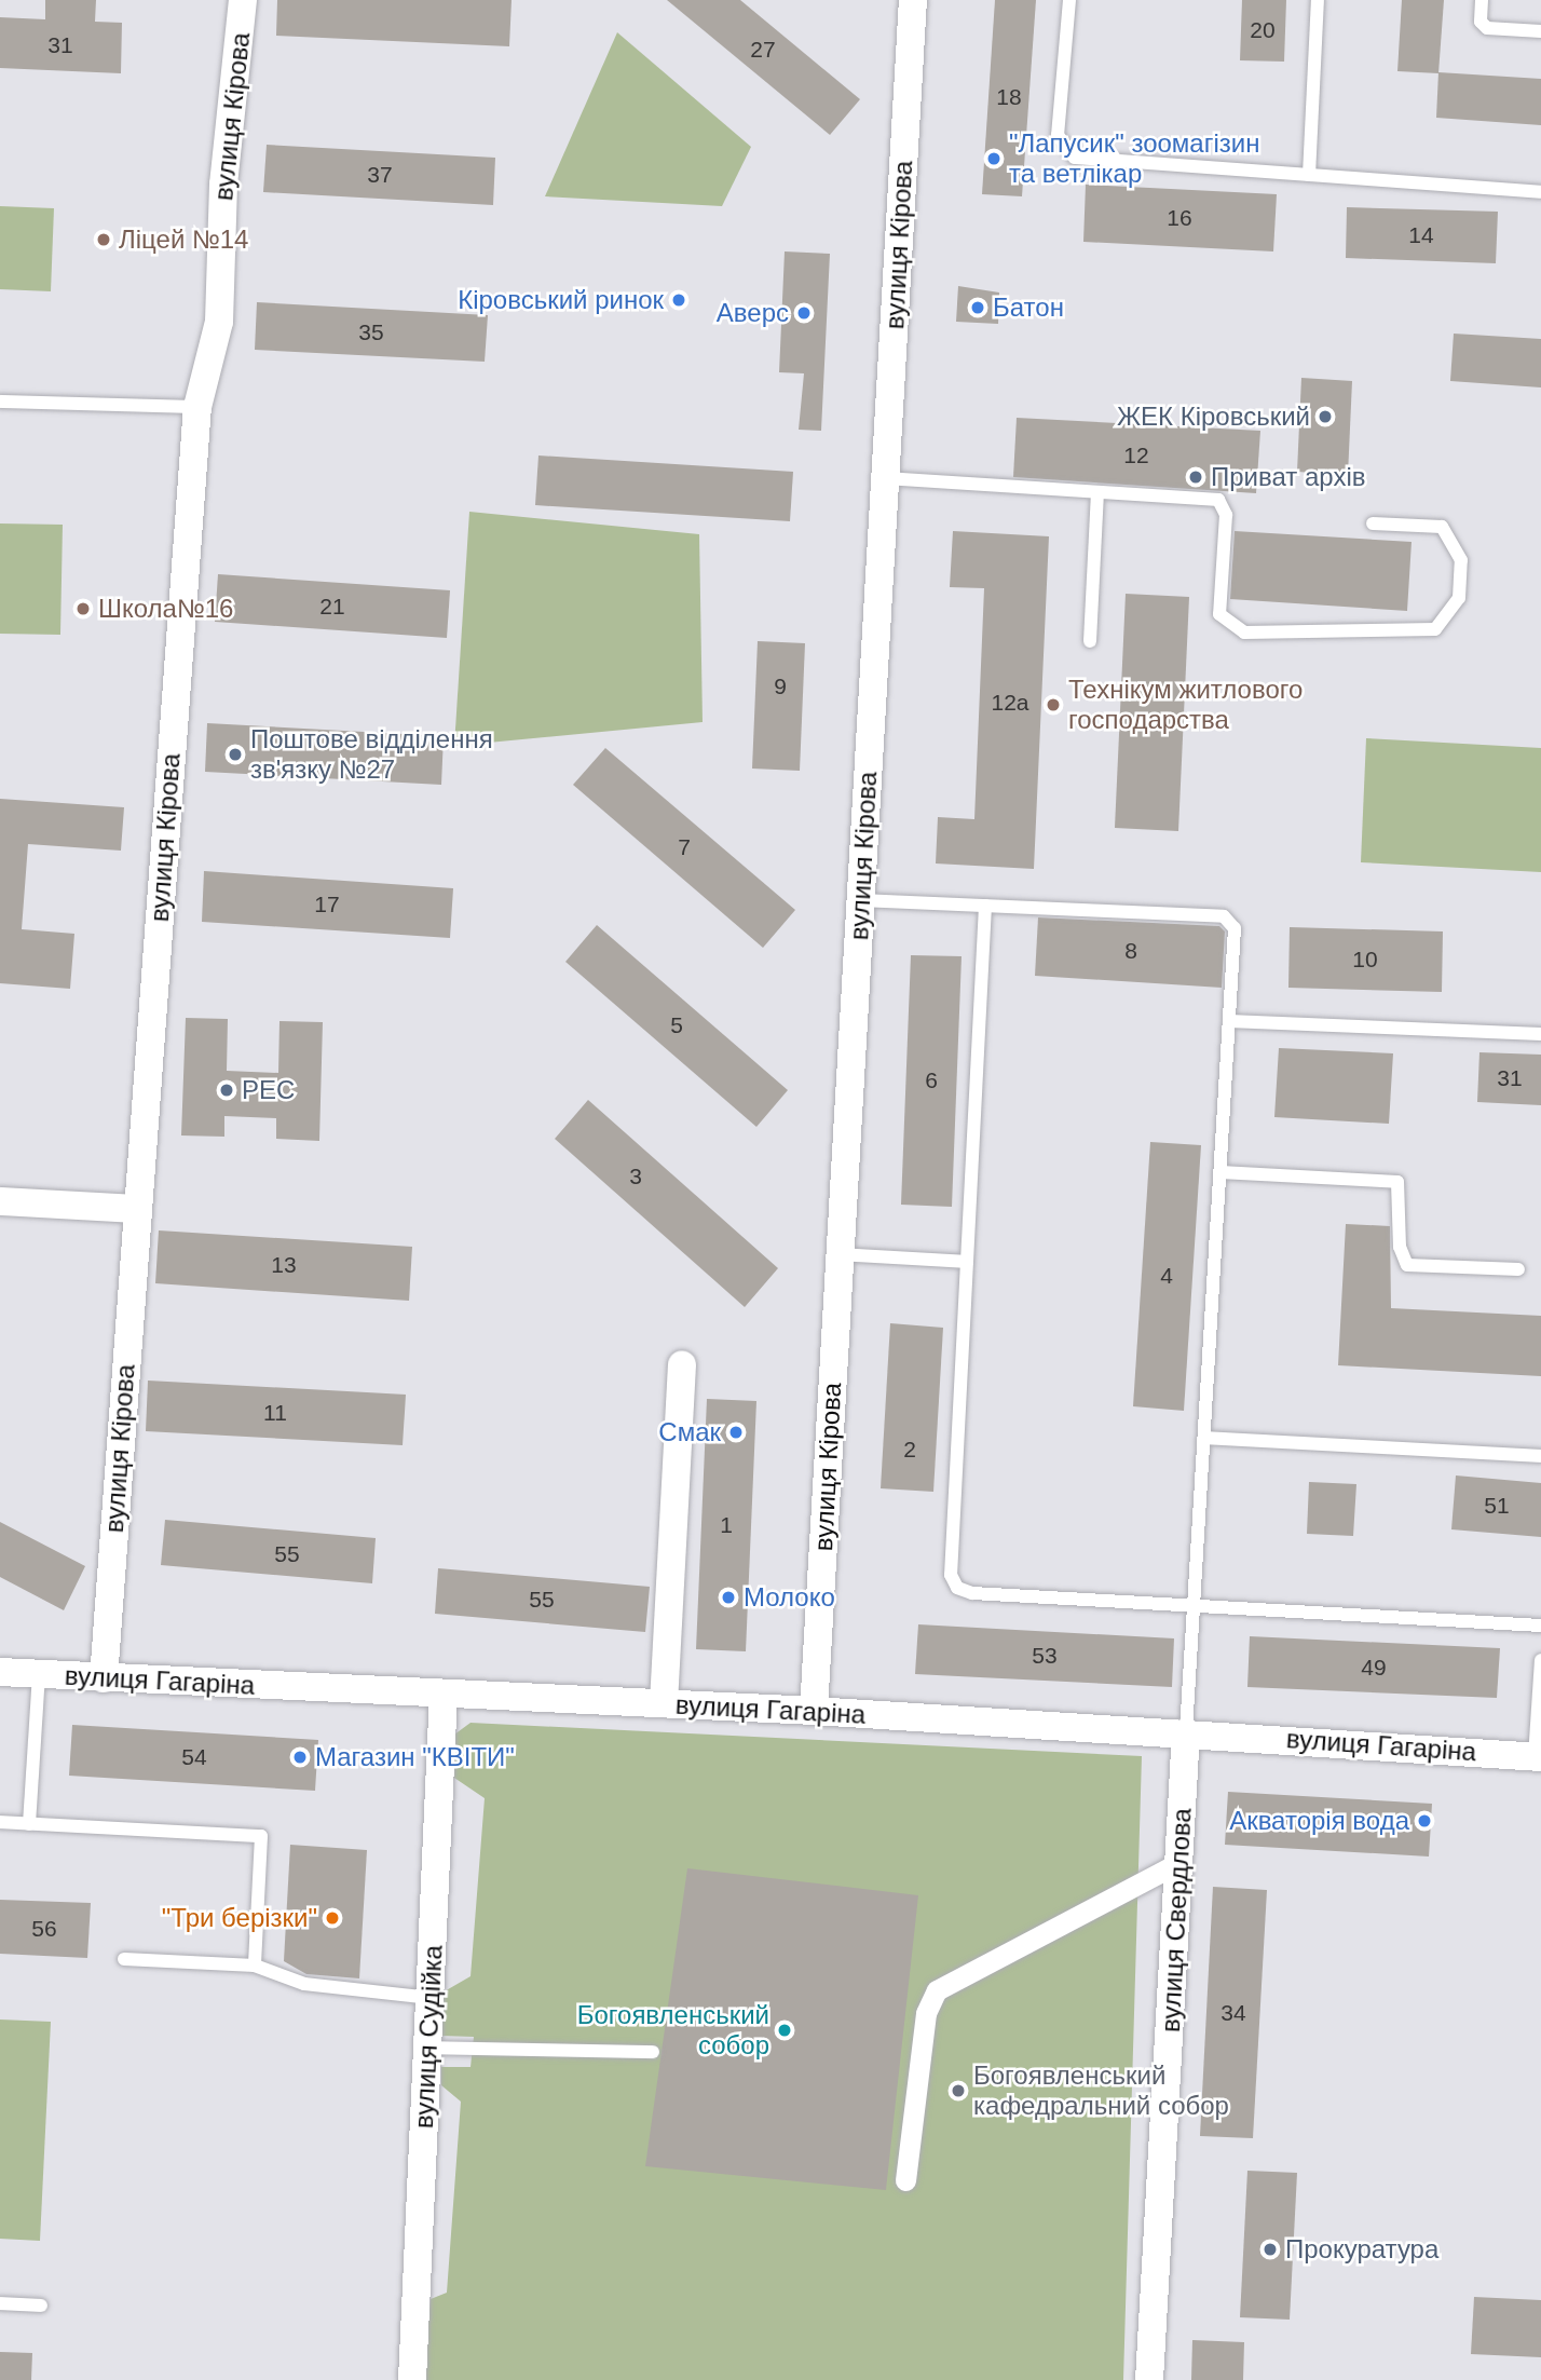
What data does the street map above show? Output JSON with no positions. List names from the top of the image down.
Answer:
{
  "streets": {
    "street": [
      "вулиця Кірова",
      "вулиця Гагаріна",
      "вулиця Свердлова",
      "вулиця Судійка"
    ]
  },
  "crossings": [
    ["вулиця Кірова", "вулиця Гагаріна"],
    ["вулиця Гагаріна", "вулиця Свердлова"],
    ["вулиця Гагаріна", "вулиця Судійка"]
  ],
  "places": [
    "\"Лапусик\" зоомагізин та ветлікар",
    "Ліцей №14",
    "Кіровський ринок",
    "Батон",
    "Аверс",
    "ЖЕК Кіровський",
    "Приват архів",
    "Школа№16",
    "Технікум житлового господарства",
    "Поштове відділення зв'язку №27",
    "РЕС",
    "Смак",
    "Молоко",
    "Магазин \"КВІТИ\"",
    "Акваторія вода",
    "\"Три берізки\"",
    "Богоявленський собор",
    "Богоявленський кафедральний собор",
    "Прокуратура"
  ],
  "house_numbers": [
    "20",
    "31",
    "27",
    "18",
    "37",
    "16",
    "14",
    "35",
    "12",
    "21",
    "9",
    "12а",
    "7",
    "17",
    "8",
    "10",
    "5",
    "31",
    "6",
    "3",
    "13",
    "4",
    "11",
    "2",
    "51",
    "1",
    "55",
    "55",
    "53",
    "49",
    "54",
    "56",
    "34"
  ]
}
